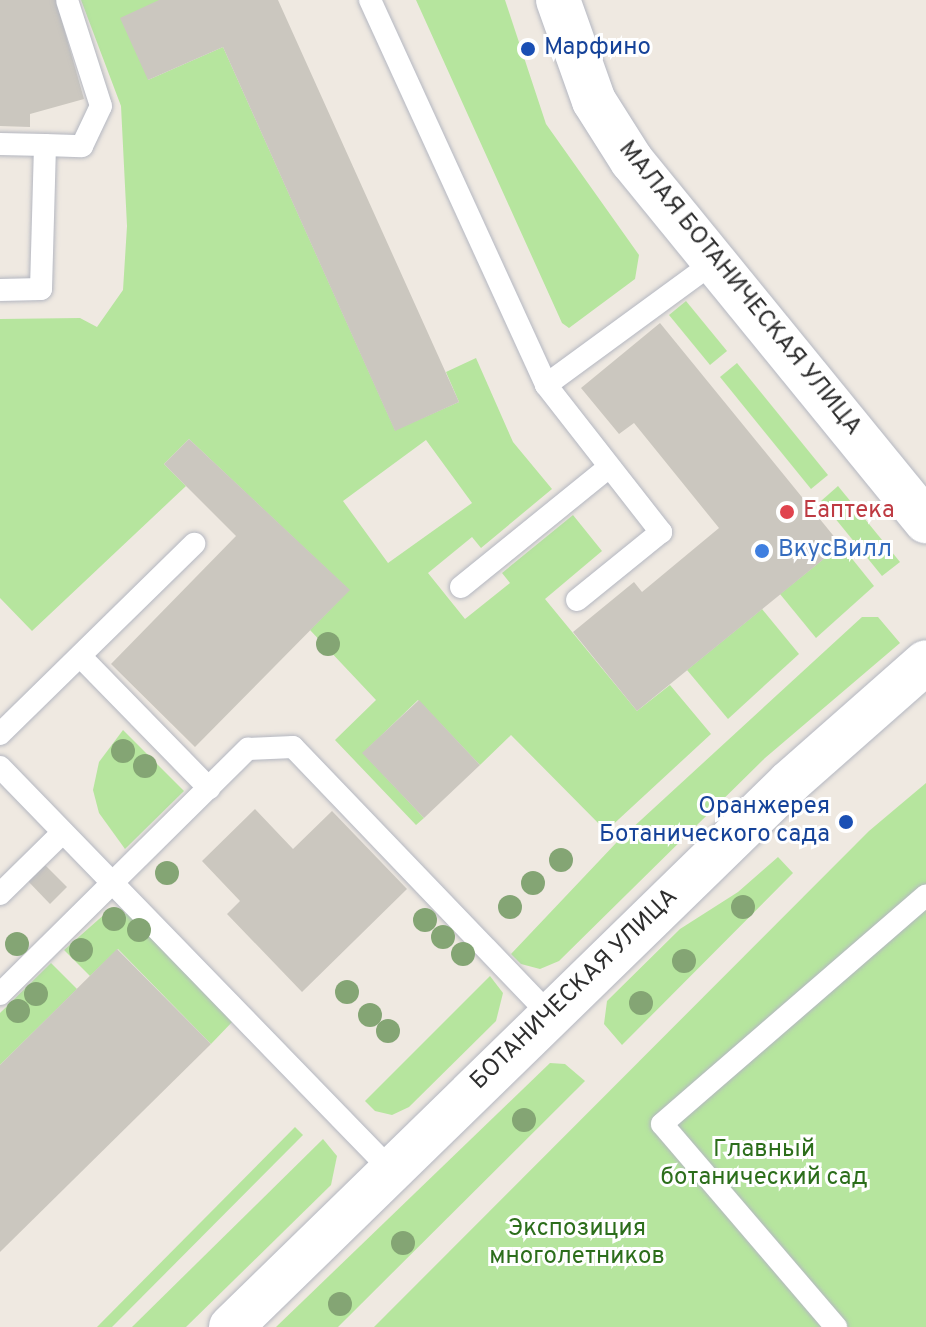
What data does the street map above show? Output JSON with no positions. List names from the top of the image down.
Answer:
{
  "streets": {
    "main road": ["МАЛАЯ БОТАНИЧЕСКАЯ УЛИЦА", "БОТАНИЧЕСКАЯ УЛИЦА"]
  },
  "parks": ["Главный ботанический сад", "Экспозиция многолетников"],
  "places": [
    "Марфино",
    "Еаптека",
    "ВкусВилл",
    "Оранжерея Ботанического сада"
  ]
}
